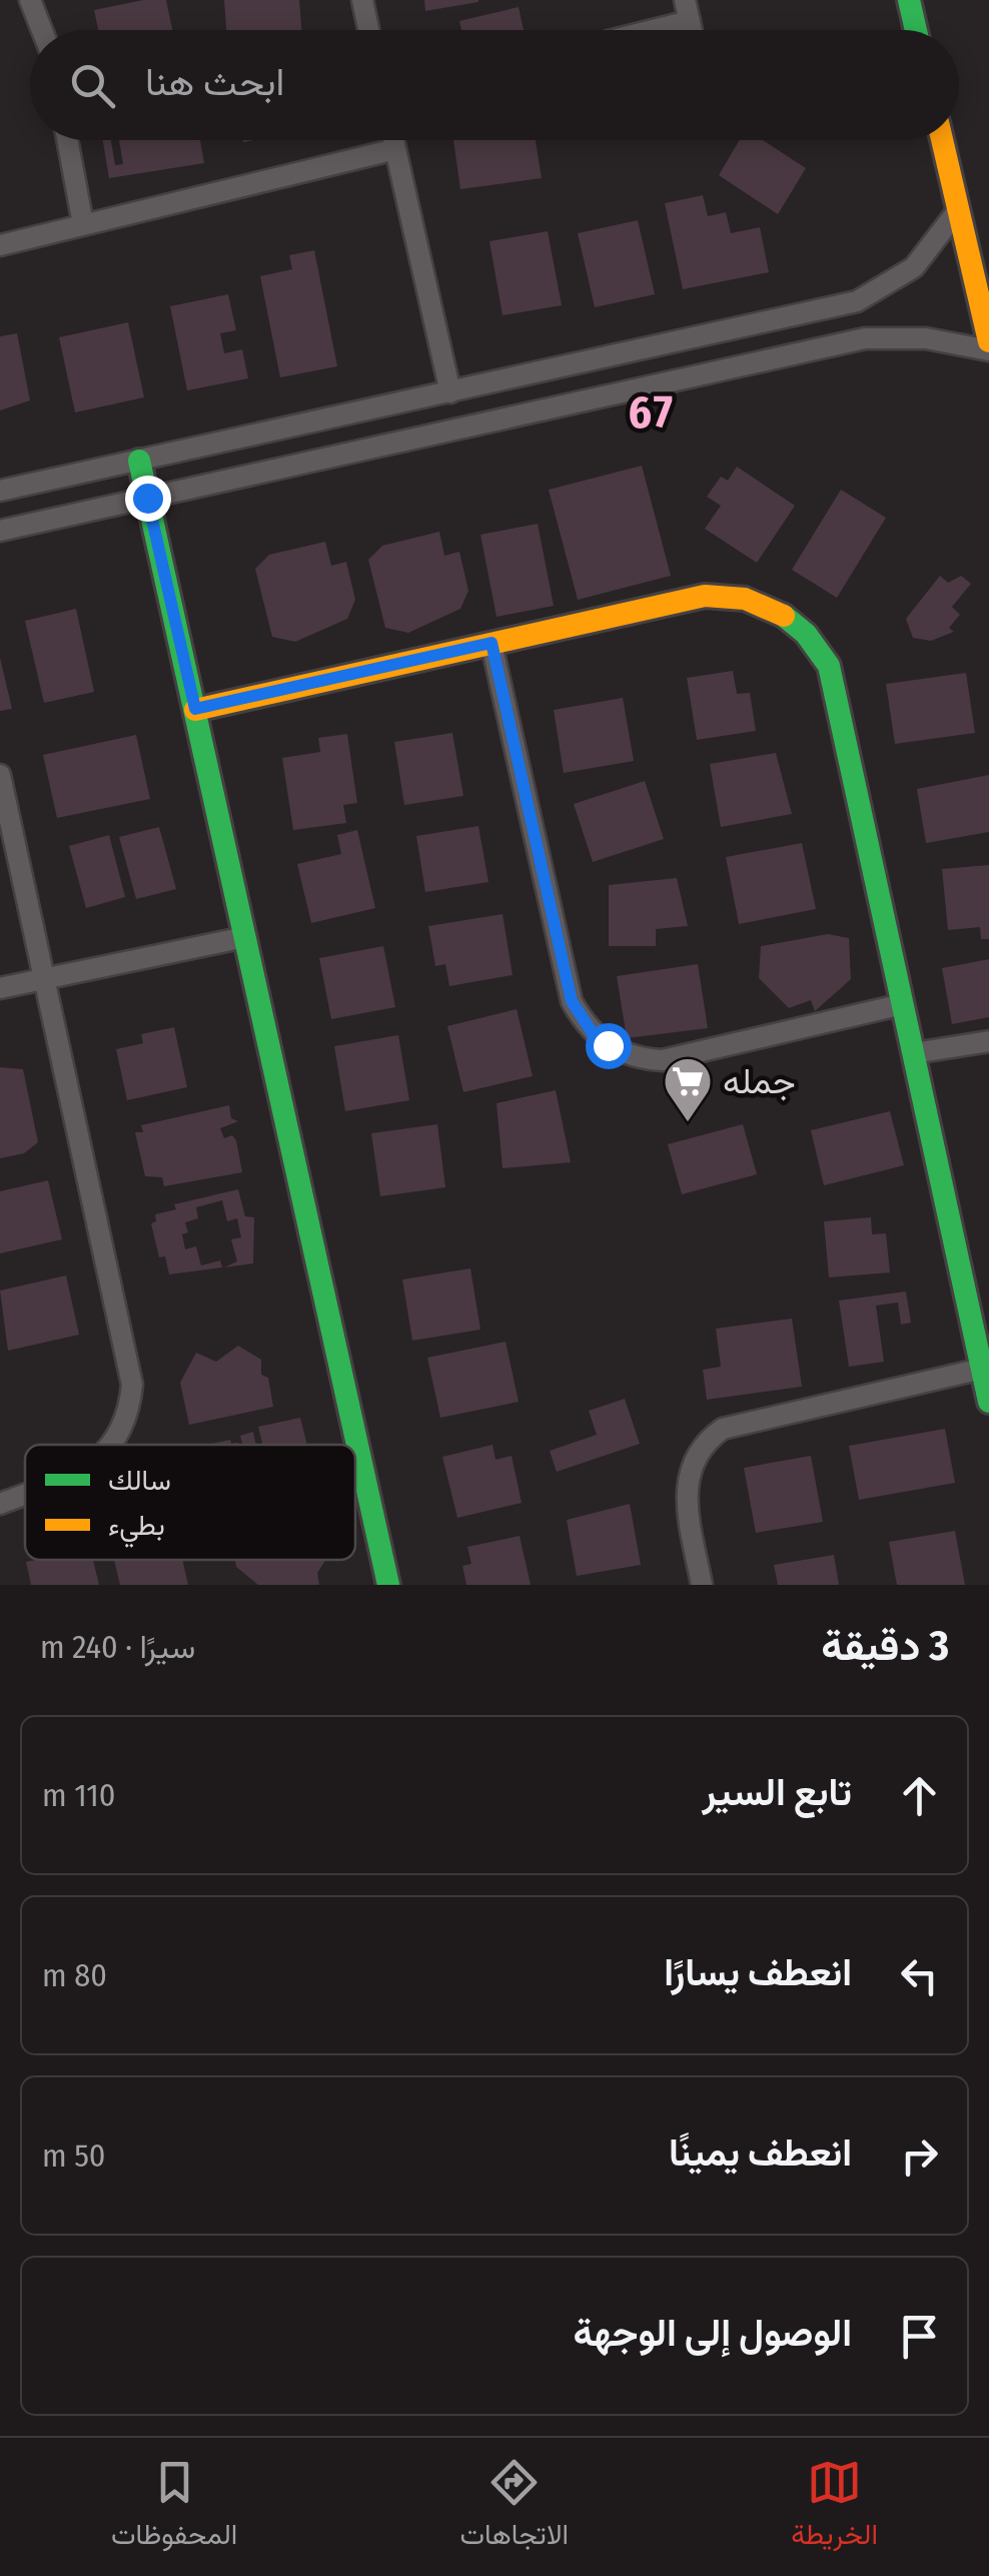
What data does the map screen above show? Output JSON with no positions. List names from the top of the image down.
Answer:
{
  "districts": ["67"],
  "places": {
    "supermarket": ["جمله"]
  },
  "legend": ["سالك", "بطيء"],
  "page": {
    "search": "ابحث هنا",
    "heading": ["3 دقيقة", "سيرًا · 240 m"],
    "list": [
      ["تابع السير", "110 m"],
      ["انعطف يسارًا", "80 m"],
      ["انعطف يمينًا", "50 m"],
      "الوصول إلى الوجهة"
    ],
    "nav": ["الخريطة", "الاتجاهات", "المحفوظات"]
  }
}
